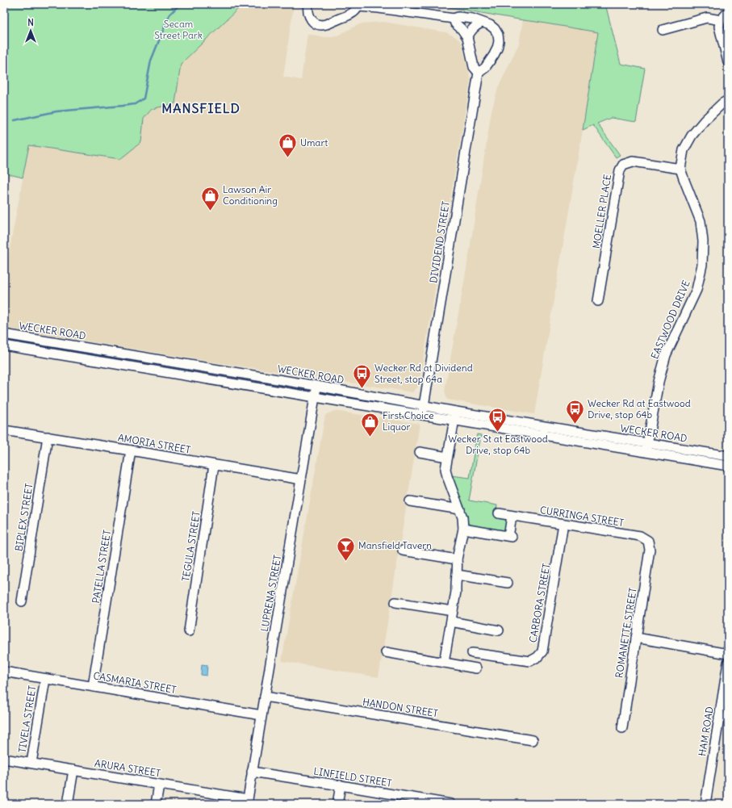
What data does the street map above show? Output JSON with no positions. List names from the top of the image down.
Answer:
{
  "streets": {
    "street": [
      "MOELLER PLACE",
      "DIVIDEND STREET",
      "EASTWOOD DRIVE",
      "WECKER ROAD",
      "AMORIA STREET",
      "CURRINGA STREET",
      "BIPLEX STREET",
      "TEGULA STREET",
      "PATELLA STREET",
      "LUPRENA STREET",
      "CARBORA STREET",
      "ROMANETTE STREET",
      "CASMARIA STREET",
      "HANDON STREET",
      "TIVELA STREET",
      "HAM ROAD",
      "ARURA STREET",
      "LINFIELD STREET"
    ]
  },
  "crossings": [
    ["MOELLER PLACE", "EASTWOOD DRIVE"],
    ["DIVIDEND STREET", "WECKER ROAD"],
    ["EASTWOOD DRIVE", "WECKER ROAD"],
    ["WECKER ROAD", "LUPRENA STREET"],
    ["AMORIA STREET", "BIPLEX STREET"],
    ["AMORIA STREET", "TEGULA STREET"],
    ["AMORIA STREET", "PATELLA STREET"],
    ["AMORIA STREET", "LUPRENA STREET"],
    ["CURRINGA STREET", "CARBORA STREET"],
    ["CURRINGA STREET", "ROMANETTE STREET"],
    ["PATELLA STREET", "CASMARIA STREET"],
    ["LUPRENA STREET", "CASMARIA STREET"],
    ["LUPRENA STREET", "HANDON STREET"],
    ["LUPRENA STREET", "ARURA STREET"],
    ["LUPRENA STREET", "LINFIELD STREET"],
    ["CASMARIA STREET", "TIVELA STREET"],
    ["TIVELA STREET", "ARURA STREET"]
  ],
  "districts": ["MANSFIELD"],
  "parks": ["Secam Street Park"],
  "places": {
    "shop": ["Umart", "Lawson Air Conditioning", "First Choice Liquor"],
    "bus stop": ["Wecker Rd at Dividend Street, stop 64a", "Wecker Rd at Eastwood Drive, stop 64b", "Wecker St at Eastwood Drive, stop 64b"],
    "bar": ["Mansfield Tavern"]
  },
  "north": "top"
}
